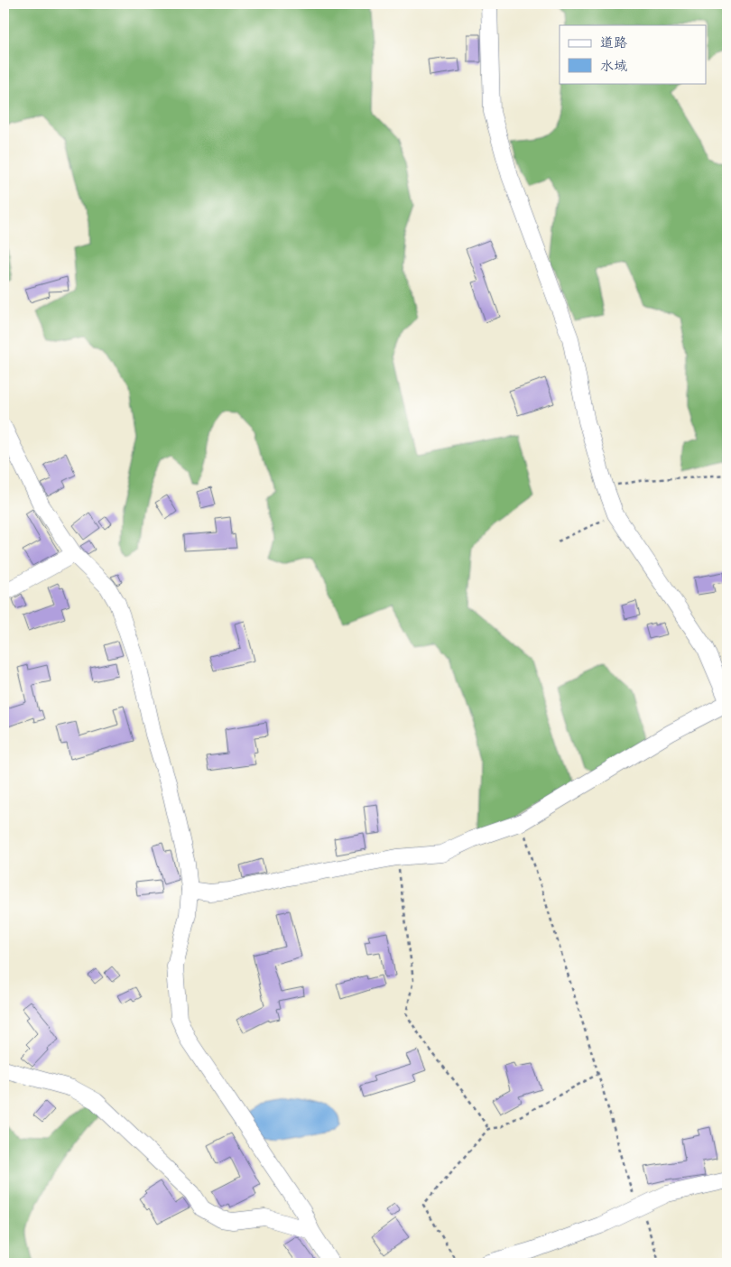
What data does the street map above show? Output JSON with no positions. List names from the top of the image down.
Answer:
{
  "legend": ["道路", "水域"]
}
